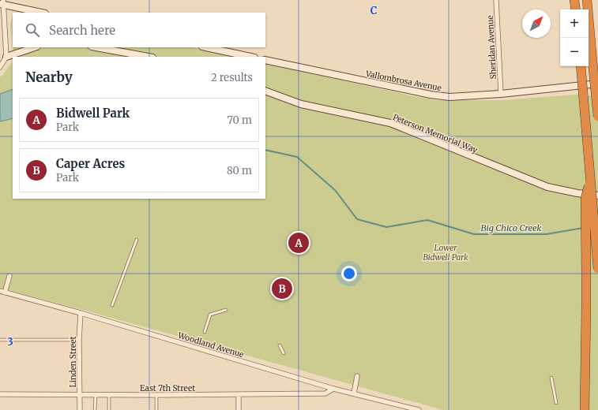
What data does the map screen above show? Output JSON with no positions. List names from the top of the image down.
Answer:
{
  "streets": {
    "street": [
      "Sheridan Avenue",
      "Vallombrosa Avenue",
      "Peterson Memorial Way",
      "Woodland Avenue",
      "Linden Street",
      "East 7th Street"
    ]
  },
  "crossings": [
    ["Sheridan Avenue", "Vallombrosa Avenue"],
    ["Woodland Avenue", "Linden Street"],
    ["Woodland Avenue", "East 7th Street"],
    ["Linden Street", "East 7th Street"]
  ],
  "water": ["Big Chico Creek"],
  "parks": ["Lower Bidwell Park"],
  "north": "top right",
  "page": {
    "map_buttons": ["+", "−"],
    "search": "Search here",
    "heading": ["Nearby", "2 results"],
    "list": [
      {
        "mark": "A",
        "name": "Bidwell Park",
        "note": "Park",
        "value": "70 m"
      },
      {
        "mark": "B",
        "name": "Caper Acres",
        "note": "Park",
        "value": "80 m"
      }
    ],
    "pins": ["A", "B"]
  },
  "grid": {
    "columns": ["C"],
    "rows": ["3"]
  }
}
